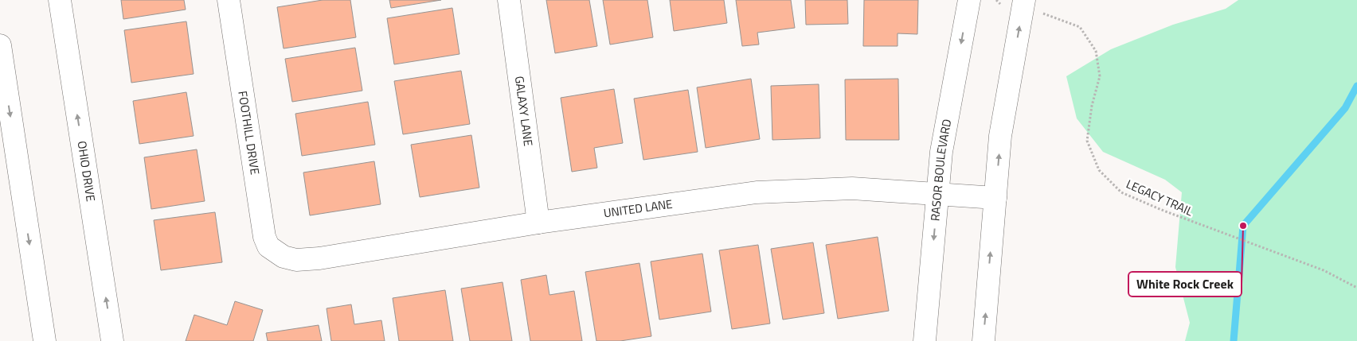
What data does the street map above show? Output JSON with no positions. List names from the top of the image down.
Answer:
{
  "streets": {
    "main road": [
      "GALAXY LANE",
      "FOOTHILL DRIVE",
      "OHIO DRIVE",
      "RASOR BOULEVARD",
      "UNITED LANE"
    ],
    "path": ["LEGACY TRAIL"]
  },
  "crossings": [
    ["GALAXY LANE", "UNITED LANE"],
    ["FOOTHILL DRIVE", "UNITED LANE"],
    ["RASOR BOULEVARD", "UNITED LANE"]
  ],
  "places": ["White Rock Creek"]
}
